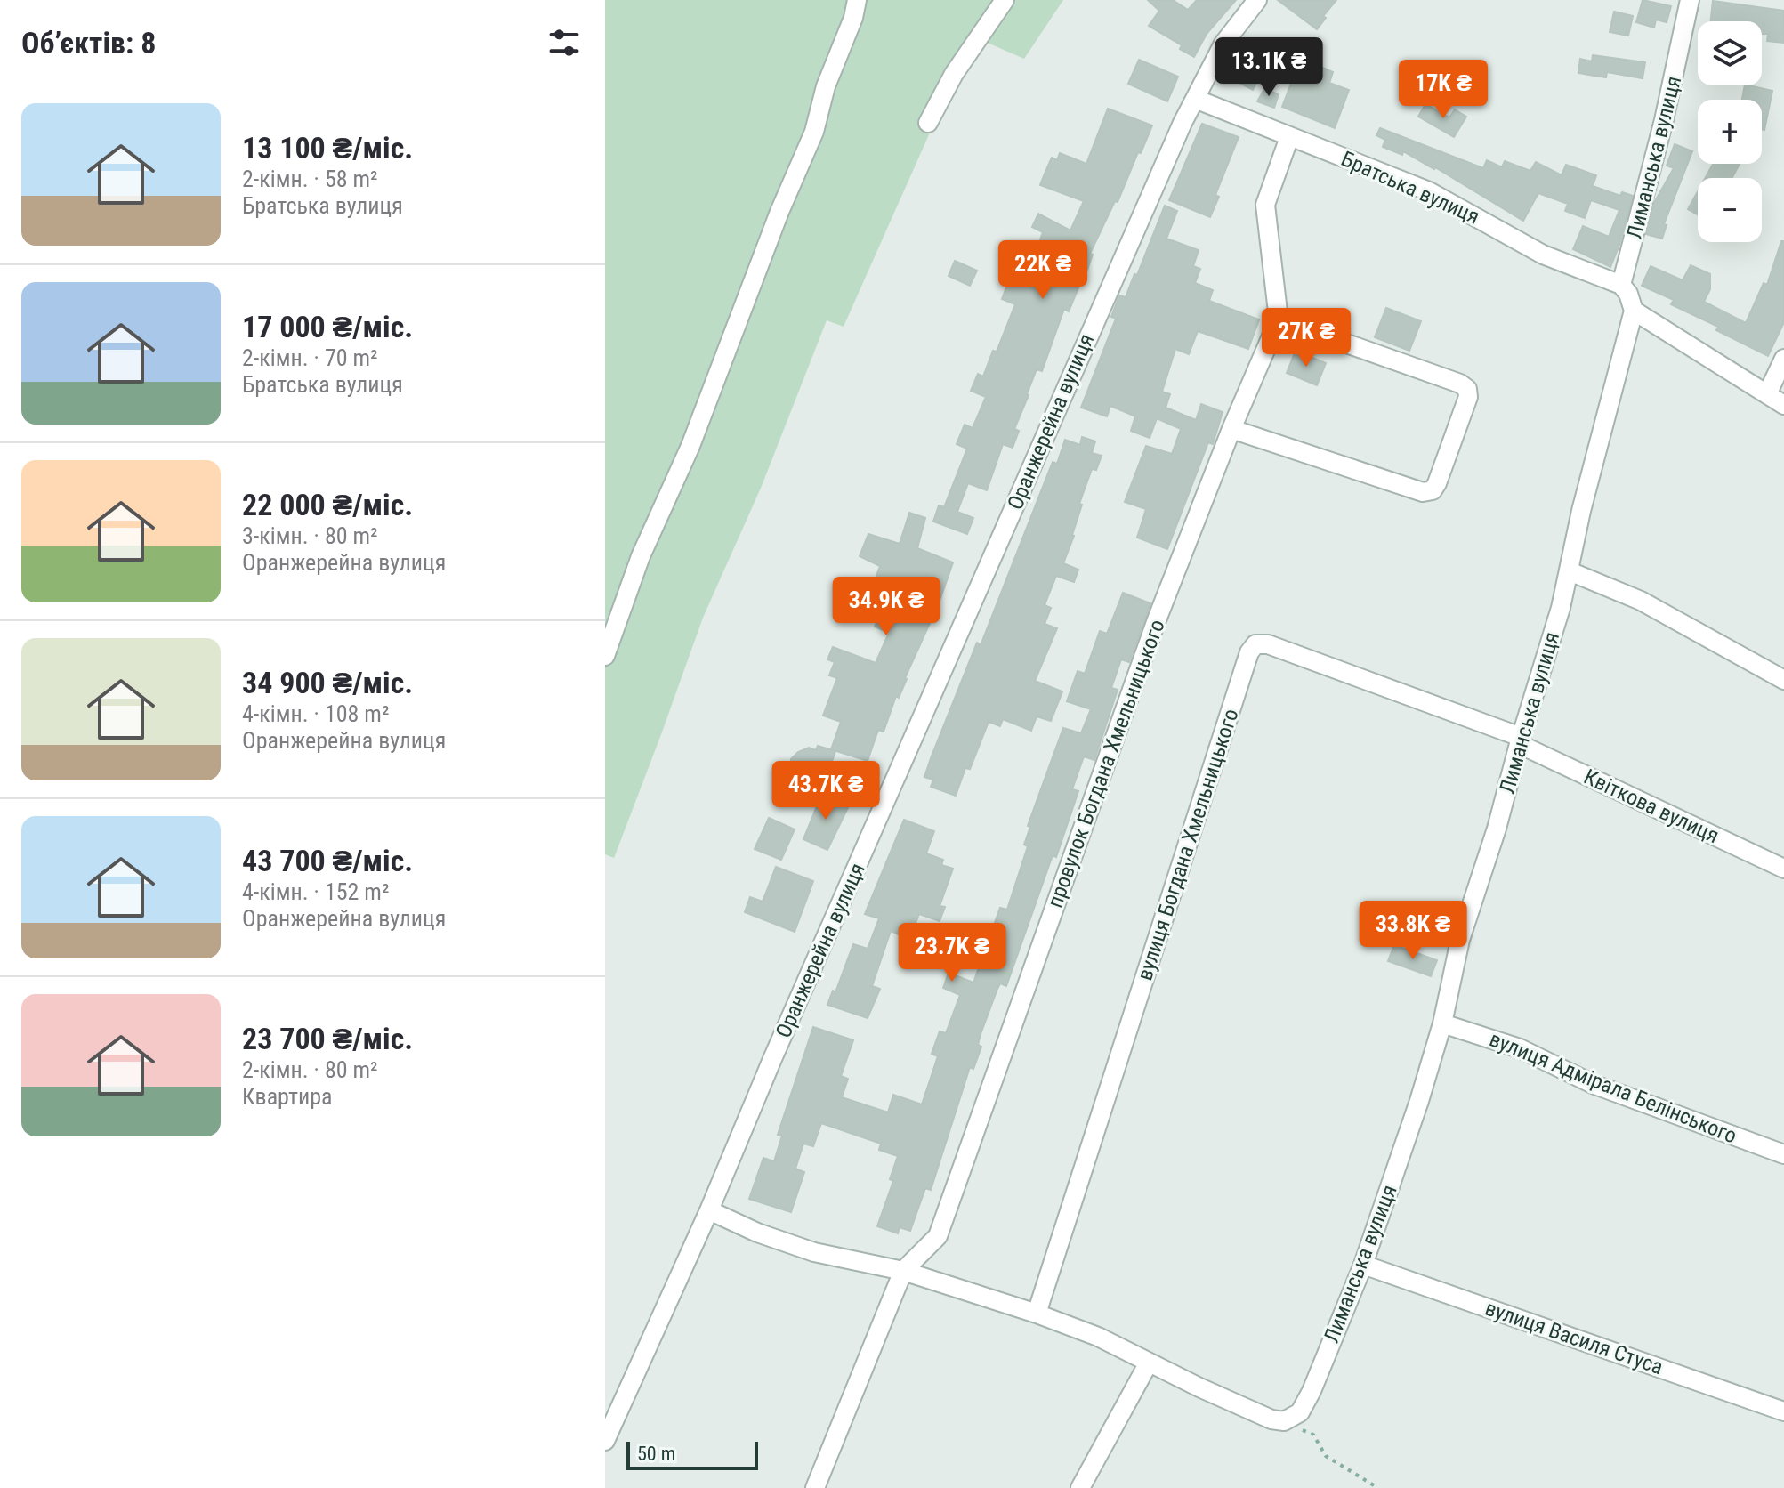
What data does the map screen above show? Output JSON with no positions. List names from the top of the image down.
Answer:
{
  "streets": {
    "street": [
      "Лиманська вулиця",
      "Братська вулиця",
      "Оранжерейна вулиця",
      "провулок Богдана Хмельницького",
      "Квіткова вулиця",
      "вулиця Богдана Хмельницького",
      "вулиця Адмірала Белінського",
      "вулиця Василя Стуса"
    ]
  },
  "crossings": [
    ["Лиманська вулиця", "Братська вулиця"],
    ["Лиманська вулиця", "Квіткова вулиця"],
    ["Лиманська вулиця", "вулиця Богдана Хмельницького"],
    ["Лиманська вулиця", "вулиця Адмірала Белінського"],
    ["Лиманська вулиця", "вулиця Василя Стуса"],
    ["Братська вулиця", "Оранжерейна вулиця"],
    ["Братська вулиця", "провулок Богдана Хмельницького"],
    ["Квіткова вулиця", "вулиця Богдана Хмельницького"]
  ],
  "scale_bar": "50 m",
  "page": {
    "heading": "Об’єктів: 8",
    "map_buttons": ["+", "−"],
    "price": [
      "13.1K ₴",
      "17K ₴",
      "22K ₴",
      "27K ₴",
      "34.9K ₴",
      "43.7K ₴",
      "33.8K ₴",
      "23.7K ₴"
    ],
    "list": [
      {
        "name": "13 100 ₴/міс.",
        "note": "2-кімн. · 58 m² · Братська вулиця"
      },
      {
        "name": "17 000 ₴/міс.",
        "note": "2-кімн. · 70 m² · Братська вулиця"
      },
      {
        "name": "22 000 ₴/міс.",
        "note": "3-кімн. · 80 m² · Оранжерейна вулиця"
      },
      {
        "name": "34 900 ₴/міс.",
        "note": "4-кімн. · 108 m² · Оранжерейна вулиця"
      },
      {
        "name": "43 700 ₴/міс.",
        "note": "4-кімн. · 152 m² · Оранжерейна вулиця"
      },
      {
        "name": "23 700 ₴/міс.",
        "note": "2-кімн. · 80 m² · Квартира"
      }
    ],
    "scale": "50 m"
  }
}
